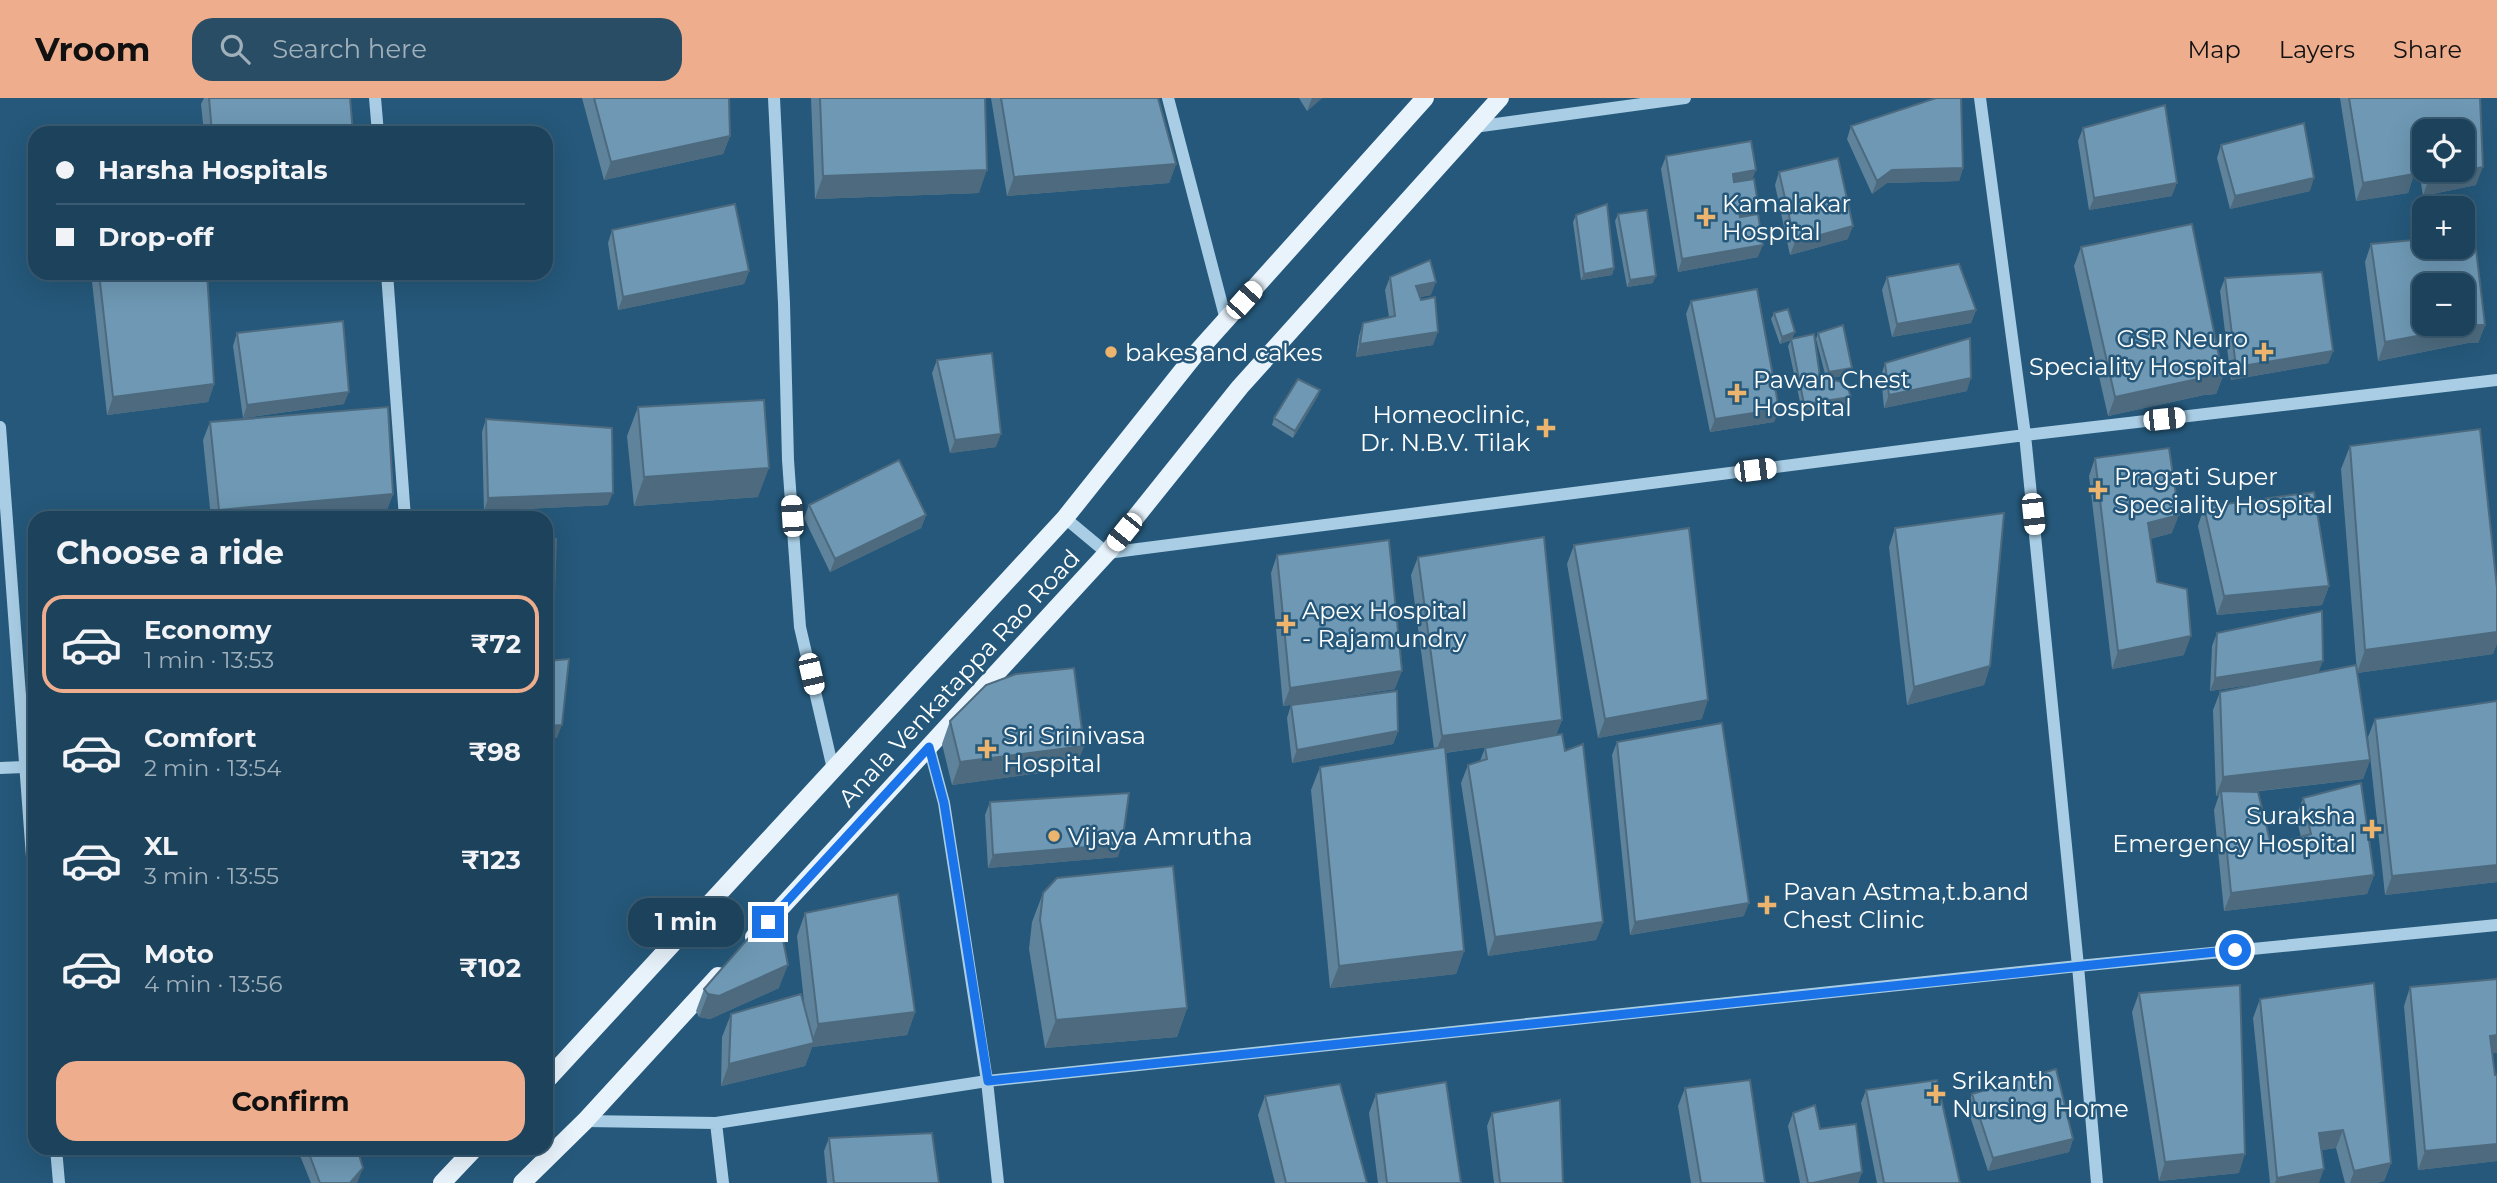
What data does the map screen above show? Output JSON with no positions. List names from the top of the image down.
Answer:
{
  "streets": {
    "main road": ["Anala Venkatappa Rao Road"]
  },
  "places": {
    "health": [
      "Kamalakar Hospital",
      "GSR Neuro Speciality Hospital",
      "Pawan Chest Hospital",
      "Homeoclinic, Dr. N.B.V. Tilak",
      "Pragati Super Speciality Hospital",
      "Apex Hospital - Rajamundry",
      "Sri Srinivasa Hospital",
      "Suraksha Emergency Hospital",
      "Pavan Astma,t.b.and Chest Clinic",
      "Srikanth Nursing Home"
    ],
    "other": ["bakes and cakes", "Vijaya Amrutha"]
  },
  "page": {
    "header": "Vroom",
    "search": "Search here",
    "nav": ["Map", "Layers", "Share"],
    "map_buttons": ["+", "−"],
    "banner": ["Harsha Hospitals", "Drop-off"],
    "heading": "Choose a ride",
    "list": [
      {
        "name": "Economy",
        "note": "1 min · 13:53",
        "value": "₹72"
      },
      {
        "name": "Comfort",
        "note": "2 min · 13:54",
        "value": "₹98"
      },
      {
        "name": "XL",
        "note": "3 min · 13:55",
        "value": "₹123"
      },
      {
        "name": "Moto",
        "note": "4 min · 13:56",
        "value": "₹102"
      }
    ],
    "bubble": "1 min",
    "buttons": "Confirm"
  }
}
